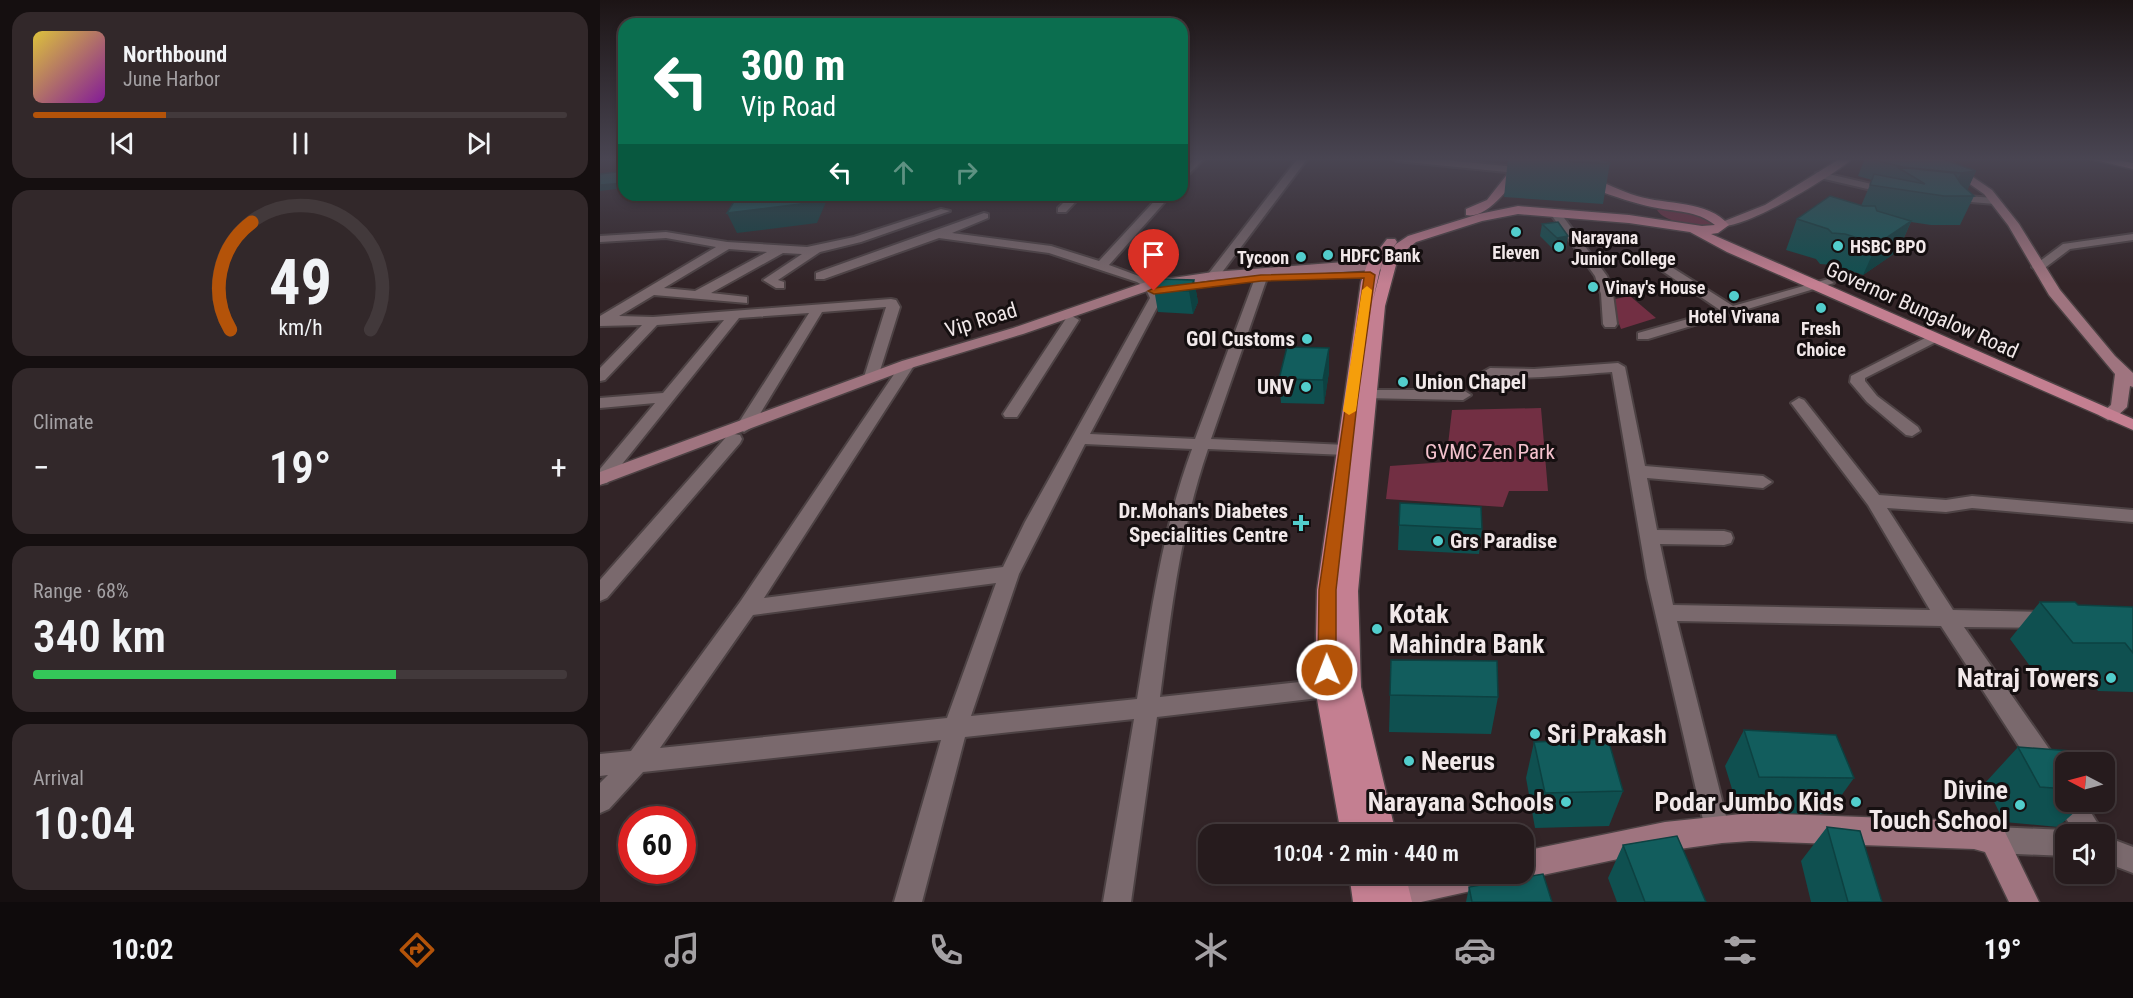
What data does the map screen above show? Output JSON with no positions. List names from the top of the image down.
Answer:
{
  "streets": {
    "main road": ["Governor Bungalow Road"],
    "street": ["Vip Road"]
  },
  "parks": ["GVMC Zen Park"],
  "places": {
    "other": [
      "Eleven",
      "HSBC BPO",
      "Narayana Junior College",
      "HDFC Bank",
      "Tycoon",
      "Vinay's House",
      "Hotel Vivana",
      "Fresh Choice",
      "GOI Customs",
      "Union Chapel",
      "UNV",
      "Grs Paradise",
      "Kotak Mahindra Bank",
      "Natraj Towers",
      "Sri Prakash",
      "Neerus",
      "Narayana Schools",
      "Podar Jumbo Kids",
      "Divine Touch School"
    ],
    "health": ["Dr.Mohan's Diabetes Specialities Centre"]
  },
  "north": "left",
  "page": {
    "turn": ["300 m", "Vip Road"],
    "song": ["Northbound", "June Harbor"],
    "tile": [
      "Climate",
      ["Range · 68%", "340 km"],
      ["Arrival", "10:04"]
    ],
    "heat": ["−", "19°", "+"],
    "limit": "60",
    "trip": "10:04 · 2 min · 440 m",
    "tabs": ["10:02", "19°"],
    "gauge": ["49", "km/h"]
  }
}
